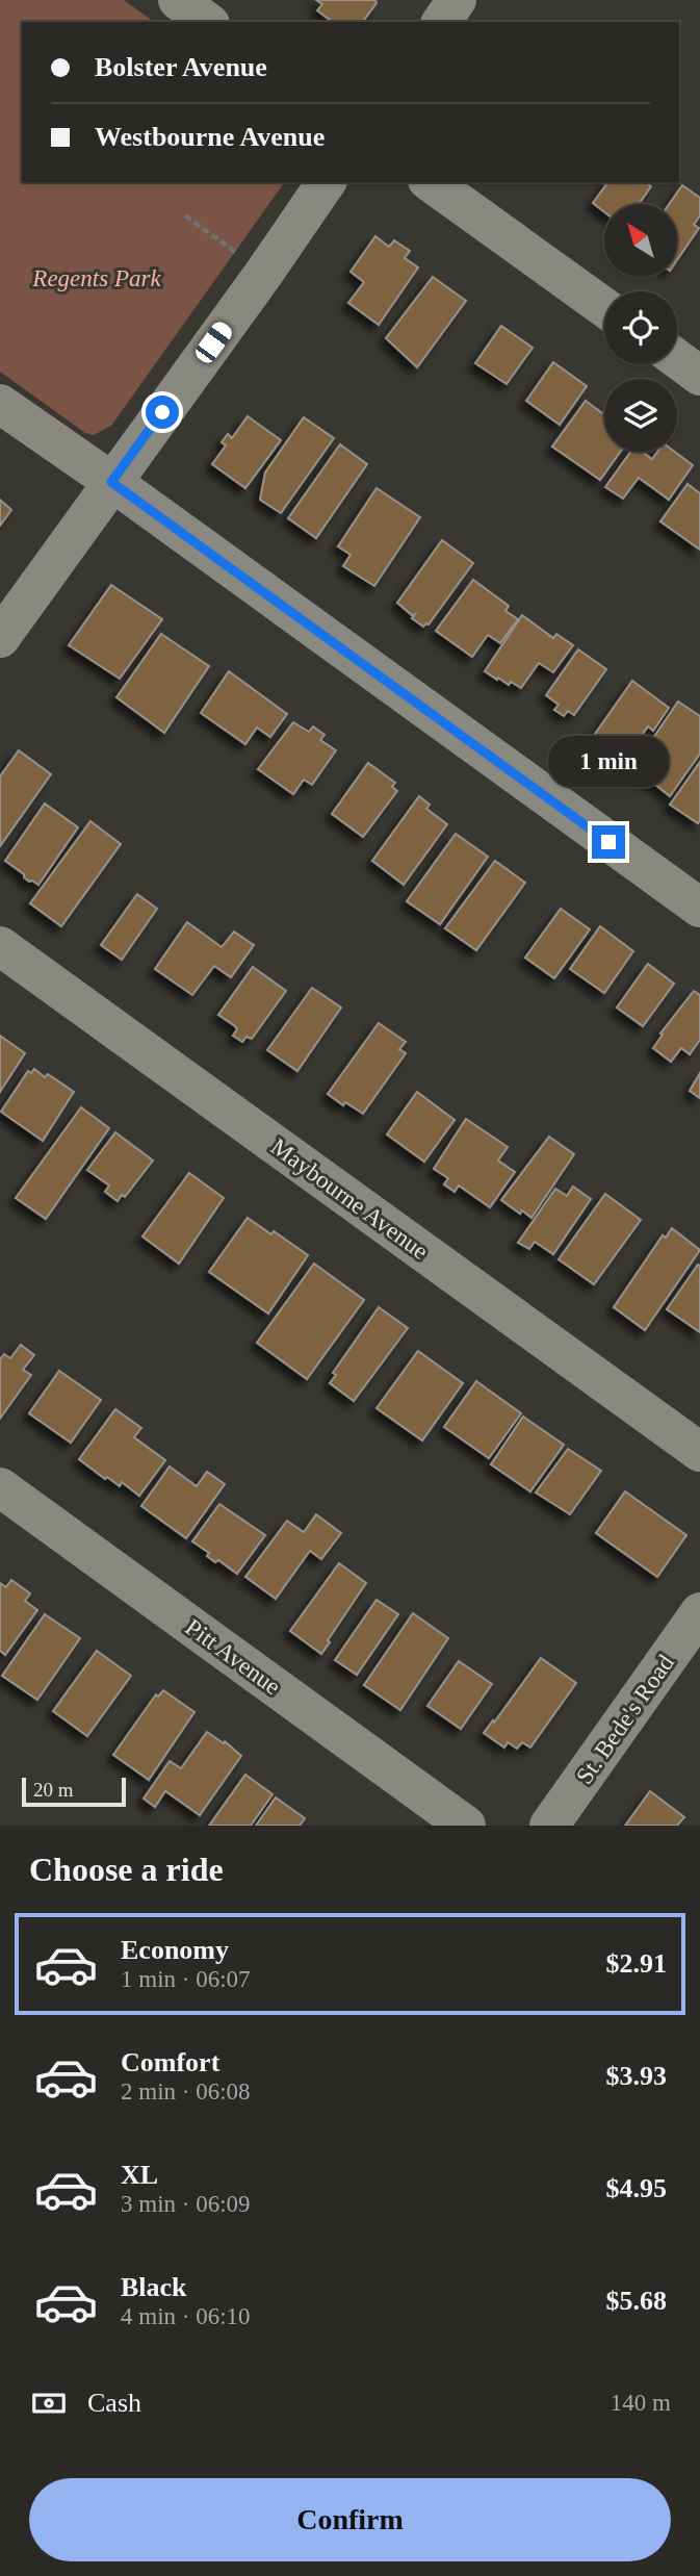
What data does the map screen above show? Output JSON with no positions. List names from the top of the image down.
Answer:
{
  "streets": {
    "street": ["Maybourne Avenue", "Pitt Avenue", "St. Bede's Road"]
  },
  "parks": ["Regents Park"],
  "scale_bar": "20 m",
  "north": "top left",
  "page": {
    "banner": ["Bolster Avenue", "Westbourne Avenue"],
    "bubble": "1 min",
    "scale": "20 m",
    "heading": "Choose a ride",
    "list": [
      {
        "name": "Economy",
        "note": "1 min · 06:07",
        "value": "$2.91"
      },
      {
        "name": "Comfort",
        "note": "2 min · 06:08",
        "value": "$3.93"
      },
      {
        "name": "XL",
        "note": "3 min · 06:09",
        "value": "$4.95"
      },
      {
        "name": "Black",
        "note": "4 min · 06:10",
        "value": "$5.68"
      }
    ],
    "pay": ["Cash", "140 m"],
    "buttons": "Confirm"
  }
}
